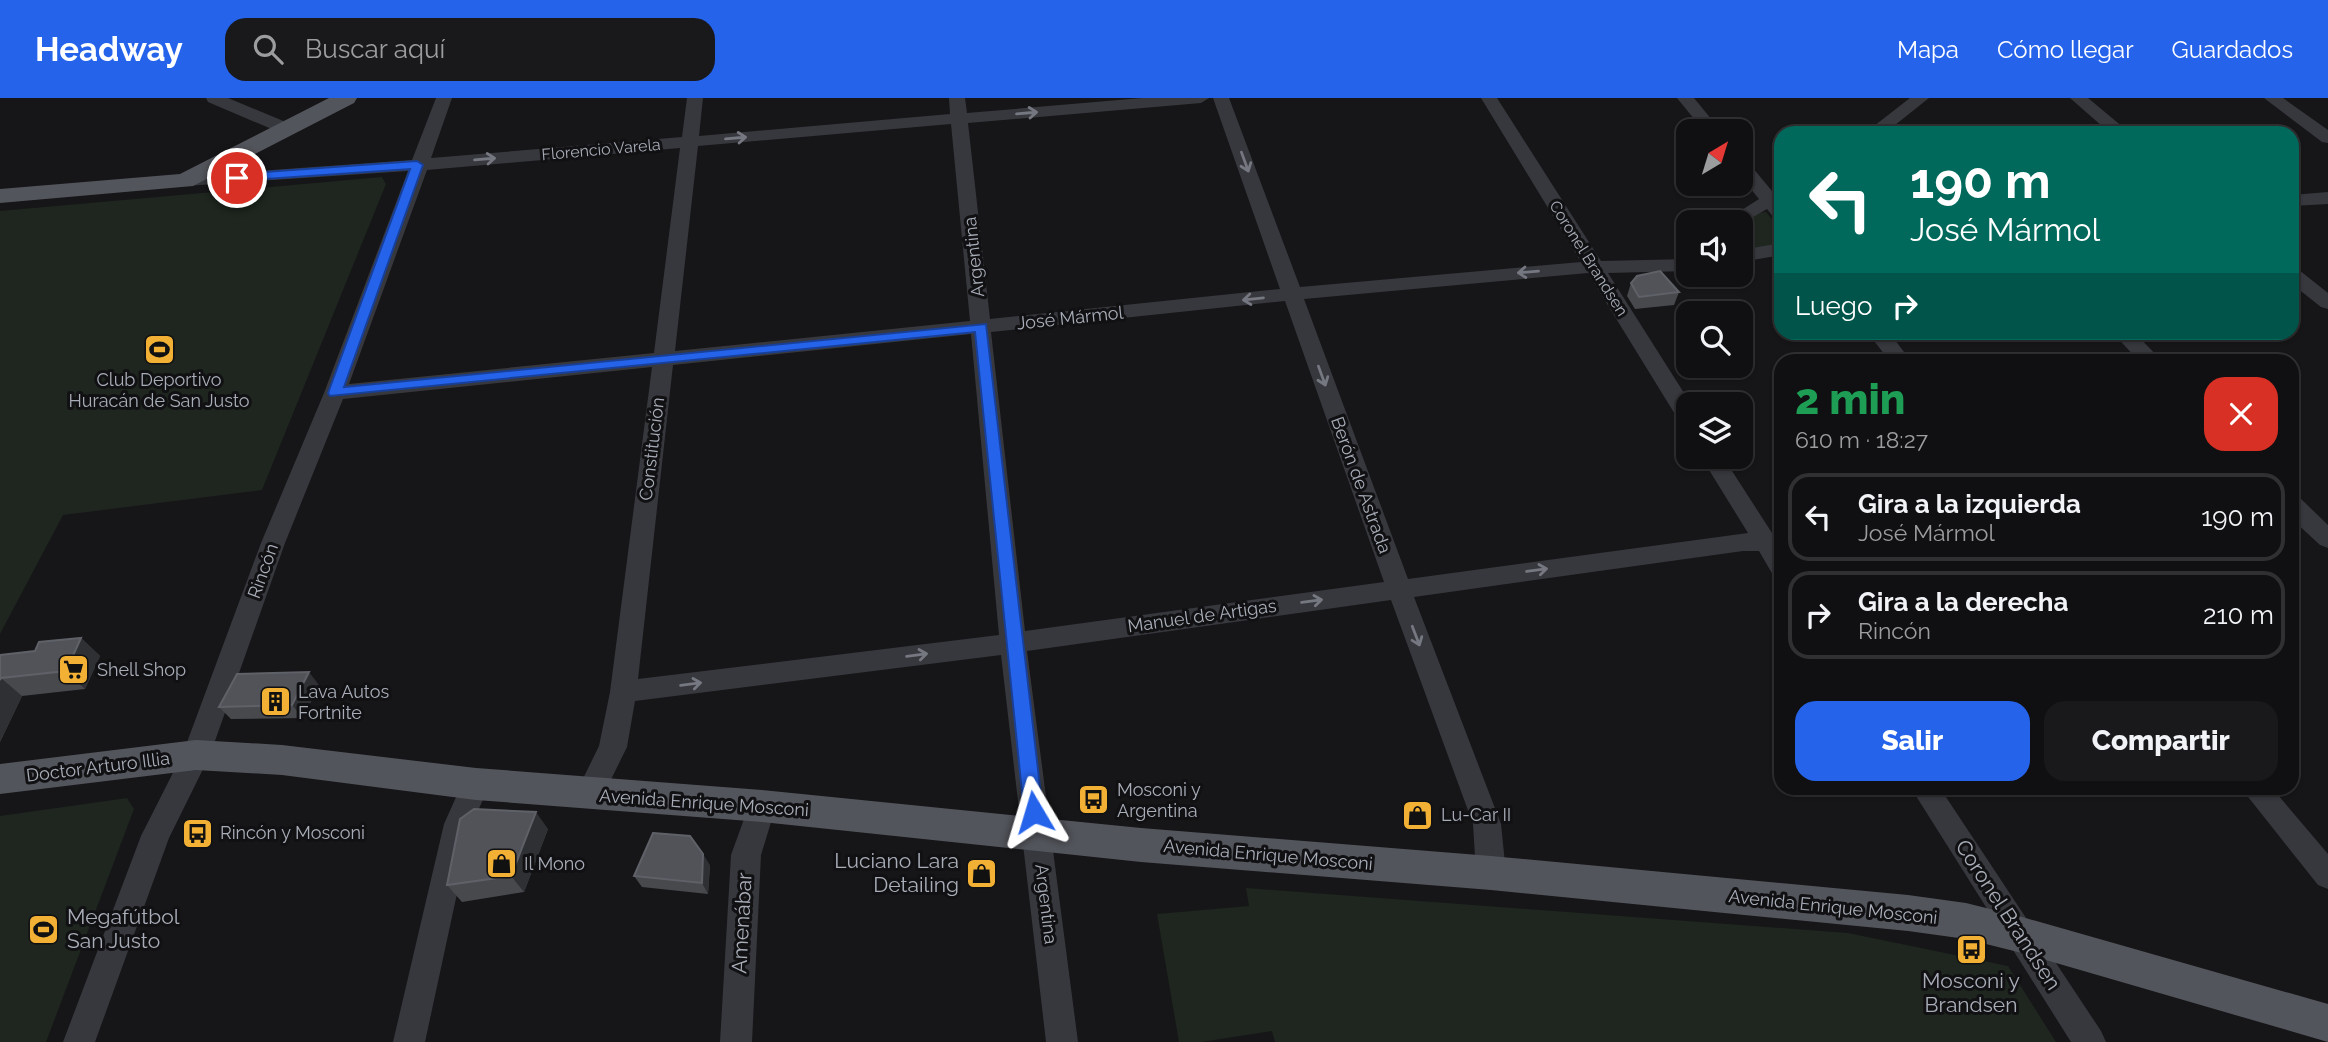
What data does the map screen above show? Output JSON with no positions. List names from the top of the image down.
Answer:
{
  "streets": {
    "main road": ["Florencio Varela", "Doctor Arturo Illia", "Avenida Enrique Mosconi"],
    "street": [
      "Argentina",
      "Coronel Brandsen",
      "José Mármol",
      "Constitución",
      "Berón de Astrada",
      "Rincón",
      "Manuel de Artigas",
      "Amenábar"
    ]
  },
  "crossings": [
    ["Florencio Varela", "Argentina"],
    ["Florencio Varela", "Constitución"],
    ["Florencio Varela", "Rincón"],
    ["Argentina", "José Mármol"],
    ["Argentina", "Manuel de Artigas"],
    ["Argentina", "Avenida Enrique Mosconi"],
    ["Coronel Brandsen", "José Mármol"],
    ["Coronel Brandsen", "Avenida Enrique Mosconi"],
    ["José Mármol", "Constitución"],
    ["José Mármol", "Berón de Astrada"],
    ["José Mármol", "Rincón"],
    ["Constitución", "Manuel de Artigas"],
    ["Constitución", "Avenida Enrique Mosconi"],
    ["Berón de Astrada", "Manuel de Artigas"],
    ["Berón de Astrada", "Avenida Enrique Mosconi"],
    ["Rincón", "Doctor Arturo Illia"],
    ["Rincón", "Avenida Enrique Mosconi"],
    ["Doctor Arturo Illia", "Avenida Enrique Mosconi"],
    ["Avenida Enrique Mosconi", "Amenábar"]
  ],
  "one_way": [
    "Florencio Varela",
    "José Mármol",
    "Berón de Astrada",
    "Manuel de Artigas"
  ],
  "places": {
    "sports": ["Club Deportivo Huracán de San Justo", "Megafútbol San Justo"],
    "supermarket": ["Shell Shop"],
    "building": ["Lava Autos Fortnite"],
    "bus stop": ["Mosconi y Argentina", "Rincón y Mosconi", "Mosconi y Brandsen"],
    "shop": ["Lu-Car II", "Il Mono", "Luciano Lara Detailing"]
  },
  "north": "top right",
  "page": {
    "header": "Headway",
    "search": "Buscar aquí",
    "nav": ["Mapa", "Cómo llegar", "Guardados"],
    "turn": ["190 m", "José Mármol"],
    "then": "Luego",
    "heading": ["2 min", "610 m · 18:27"],
    "list": [
      {
        "name": "Gira a la izquierda",
        "note": "José Mármol",
        "value": "190 m"
      },
      {
        "name": "Gira a la derecha",
        "note": "Rincón",
        "value": "210 m"
      }
    ],
    "buttons": ["Salir", "Compartir"]
  }
}
